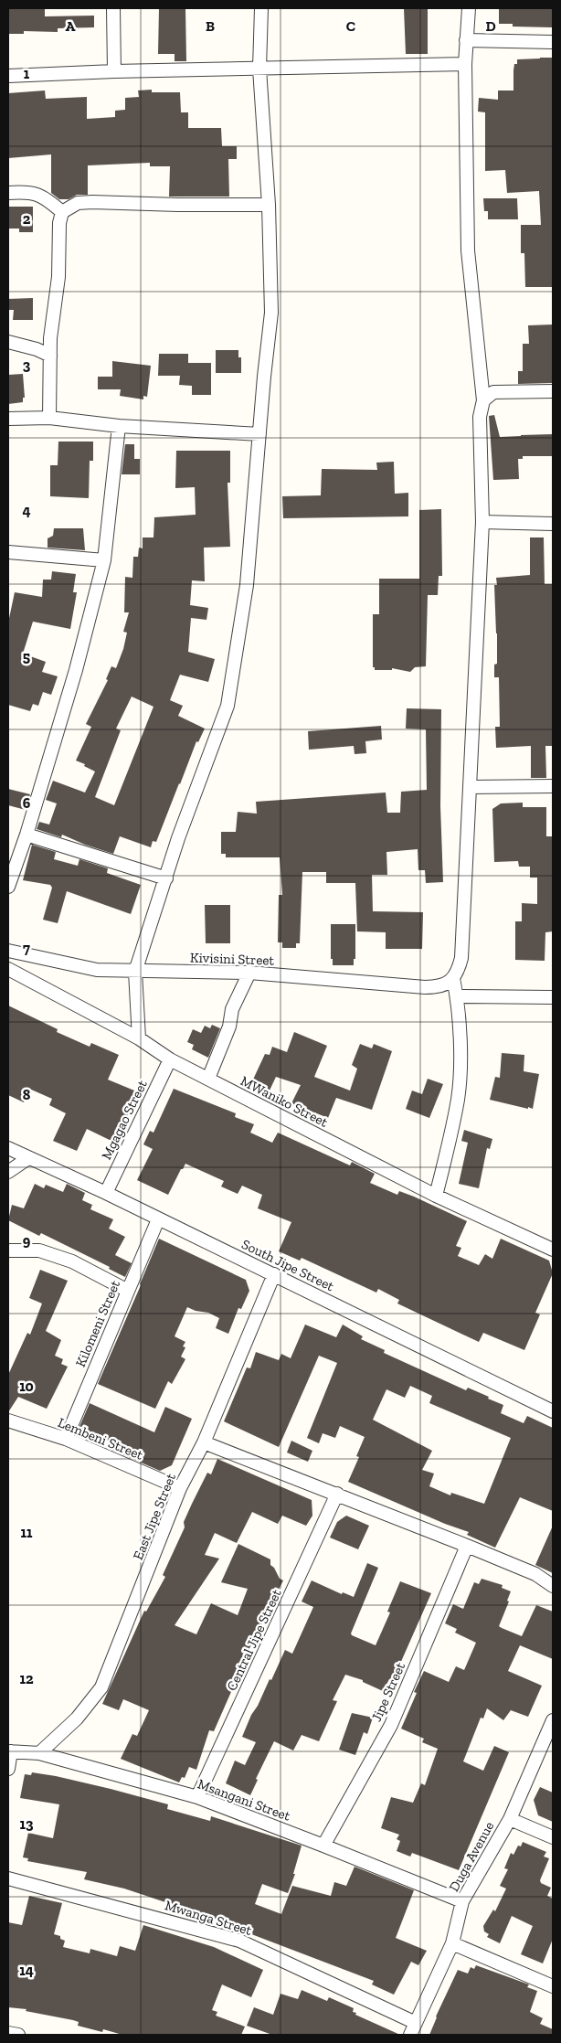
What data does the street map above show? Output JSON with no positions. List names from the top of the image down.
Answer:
{
  "streets": {
    "street": [
      "Kivisini Street",
      "MWaniko Street",
      "Mgagao Street",
      "South Jipe Street",
      "Kilomeni Street",
      "Lembeni Street",
      "East Jipe Street",
      "Central Jipe Street",
      "Jipe Street",
      "Msangani Street",
      "Duga Avenue",
      "Mwanga Street"
    ]
  },
  "crossings": [
    ["MWaniko Street", "Mgagao Street"],
    ["Mgagao Street", "South Jipe Street"],
    ["South Jipe Street", "Kilomeni Street"],
    ["South Jipe Street", "East Jipe Street"],
    ["Kilomeni Street", "Lembeni Street"],
    ["Lembeni Street", "East Jipe Street"],
    ["East Jipe Street", "Msangani Street"],
    ["Central Jipe Street", "Msangani Street"],
    ["Jipe Street", "Msangani Street"],
    ["Msangani Street", "Duga Avenue"],
    ["Duga Avenue", "Mwanga Street"]
  ],
  "grid": {
    "columns": [
      "A",
      "B",
      "C",
      "D"
    ],
    "rows": [
      "1",
      "2",
      "3",
      "4",
      "5",
      "6",
      "7",
      "8",
      "9",
      "10",
      "11",
      "12",
      "13",
      "14"
    ]
  }
}
